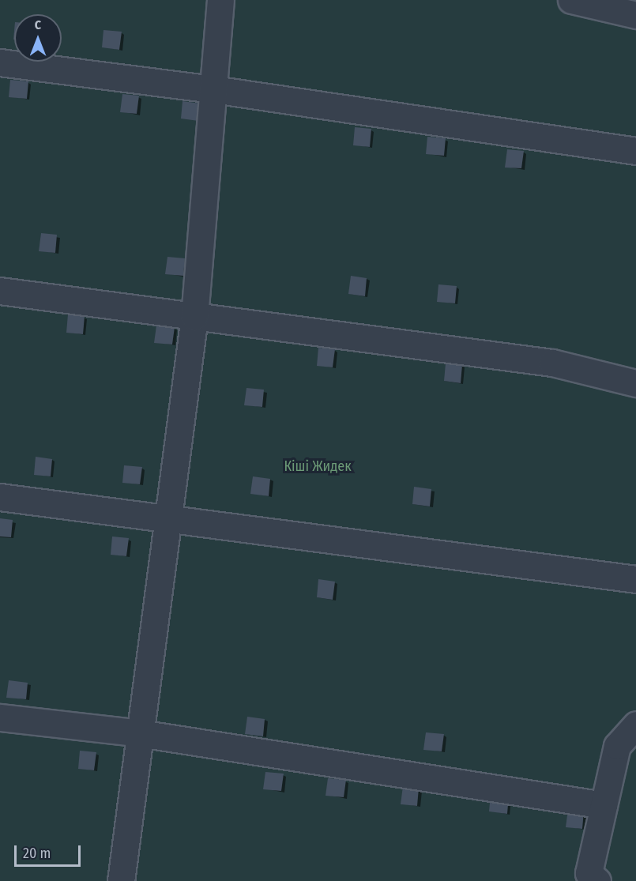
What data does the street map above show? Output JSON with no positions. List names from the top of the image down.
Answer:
{
  "parks": ["Кіші Жидек"],
  "scale_bar": "20 m",
  "north": "top"
}
